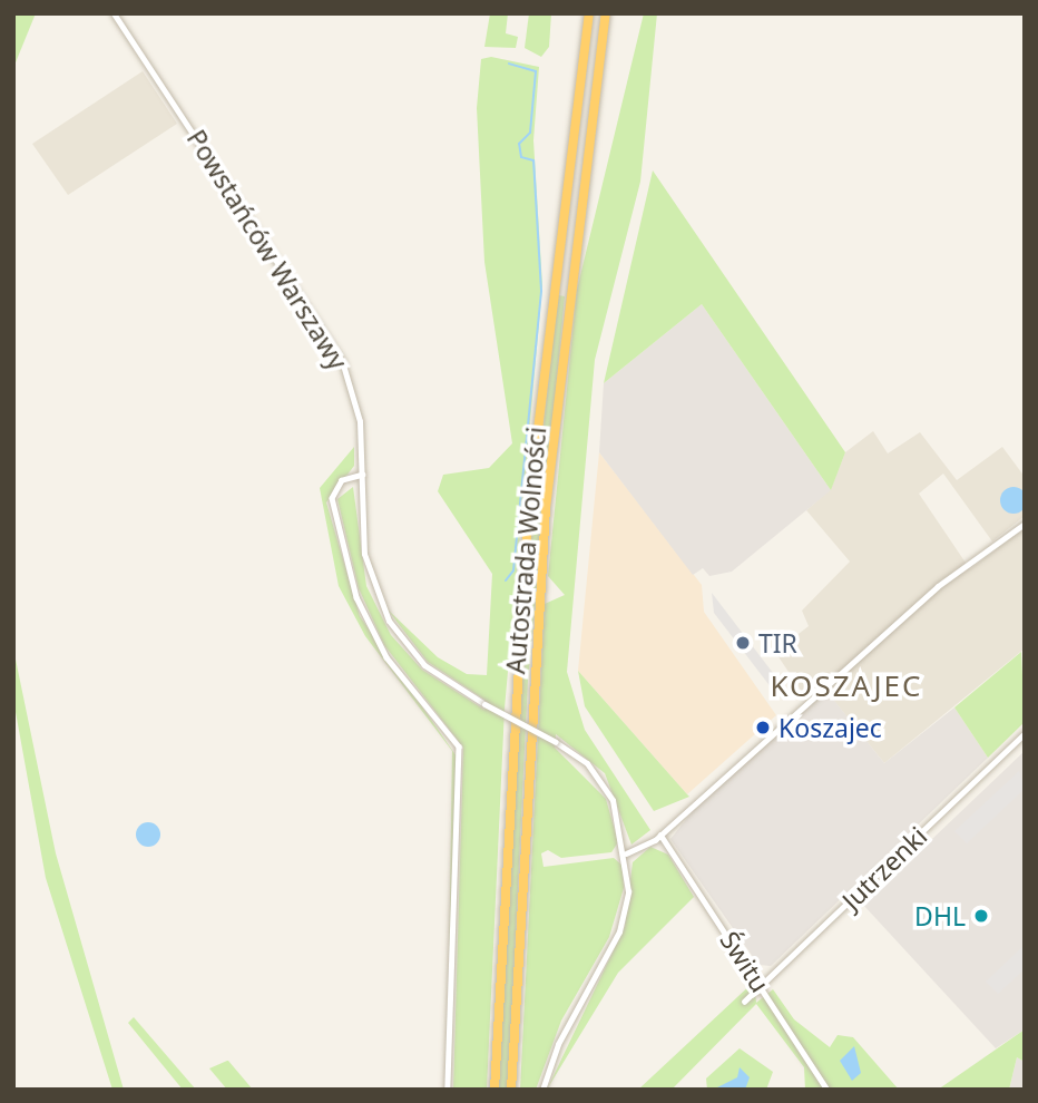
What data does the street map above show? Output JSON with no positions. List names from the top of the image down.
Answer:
{
  "streets": {
    "highway": ["Autostrada Wolności"],
    "street": ["Powstańców Warszawy", "Jutrzenki", "Świtu"]
  },
  "crossings": [
    ["Jutrzenki", "Świtu"]
  ],
  "districts": ["KOSZAJEC"],
  "places": ["TIR", "Koszajec", "DHL"]
}
